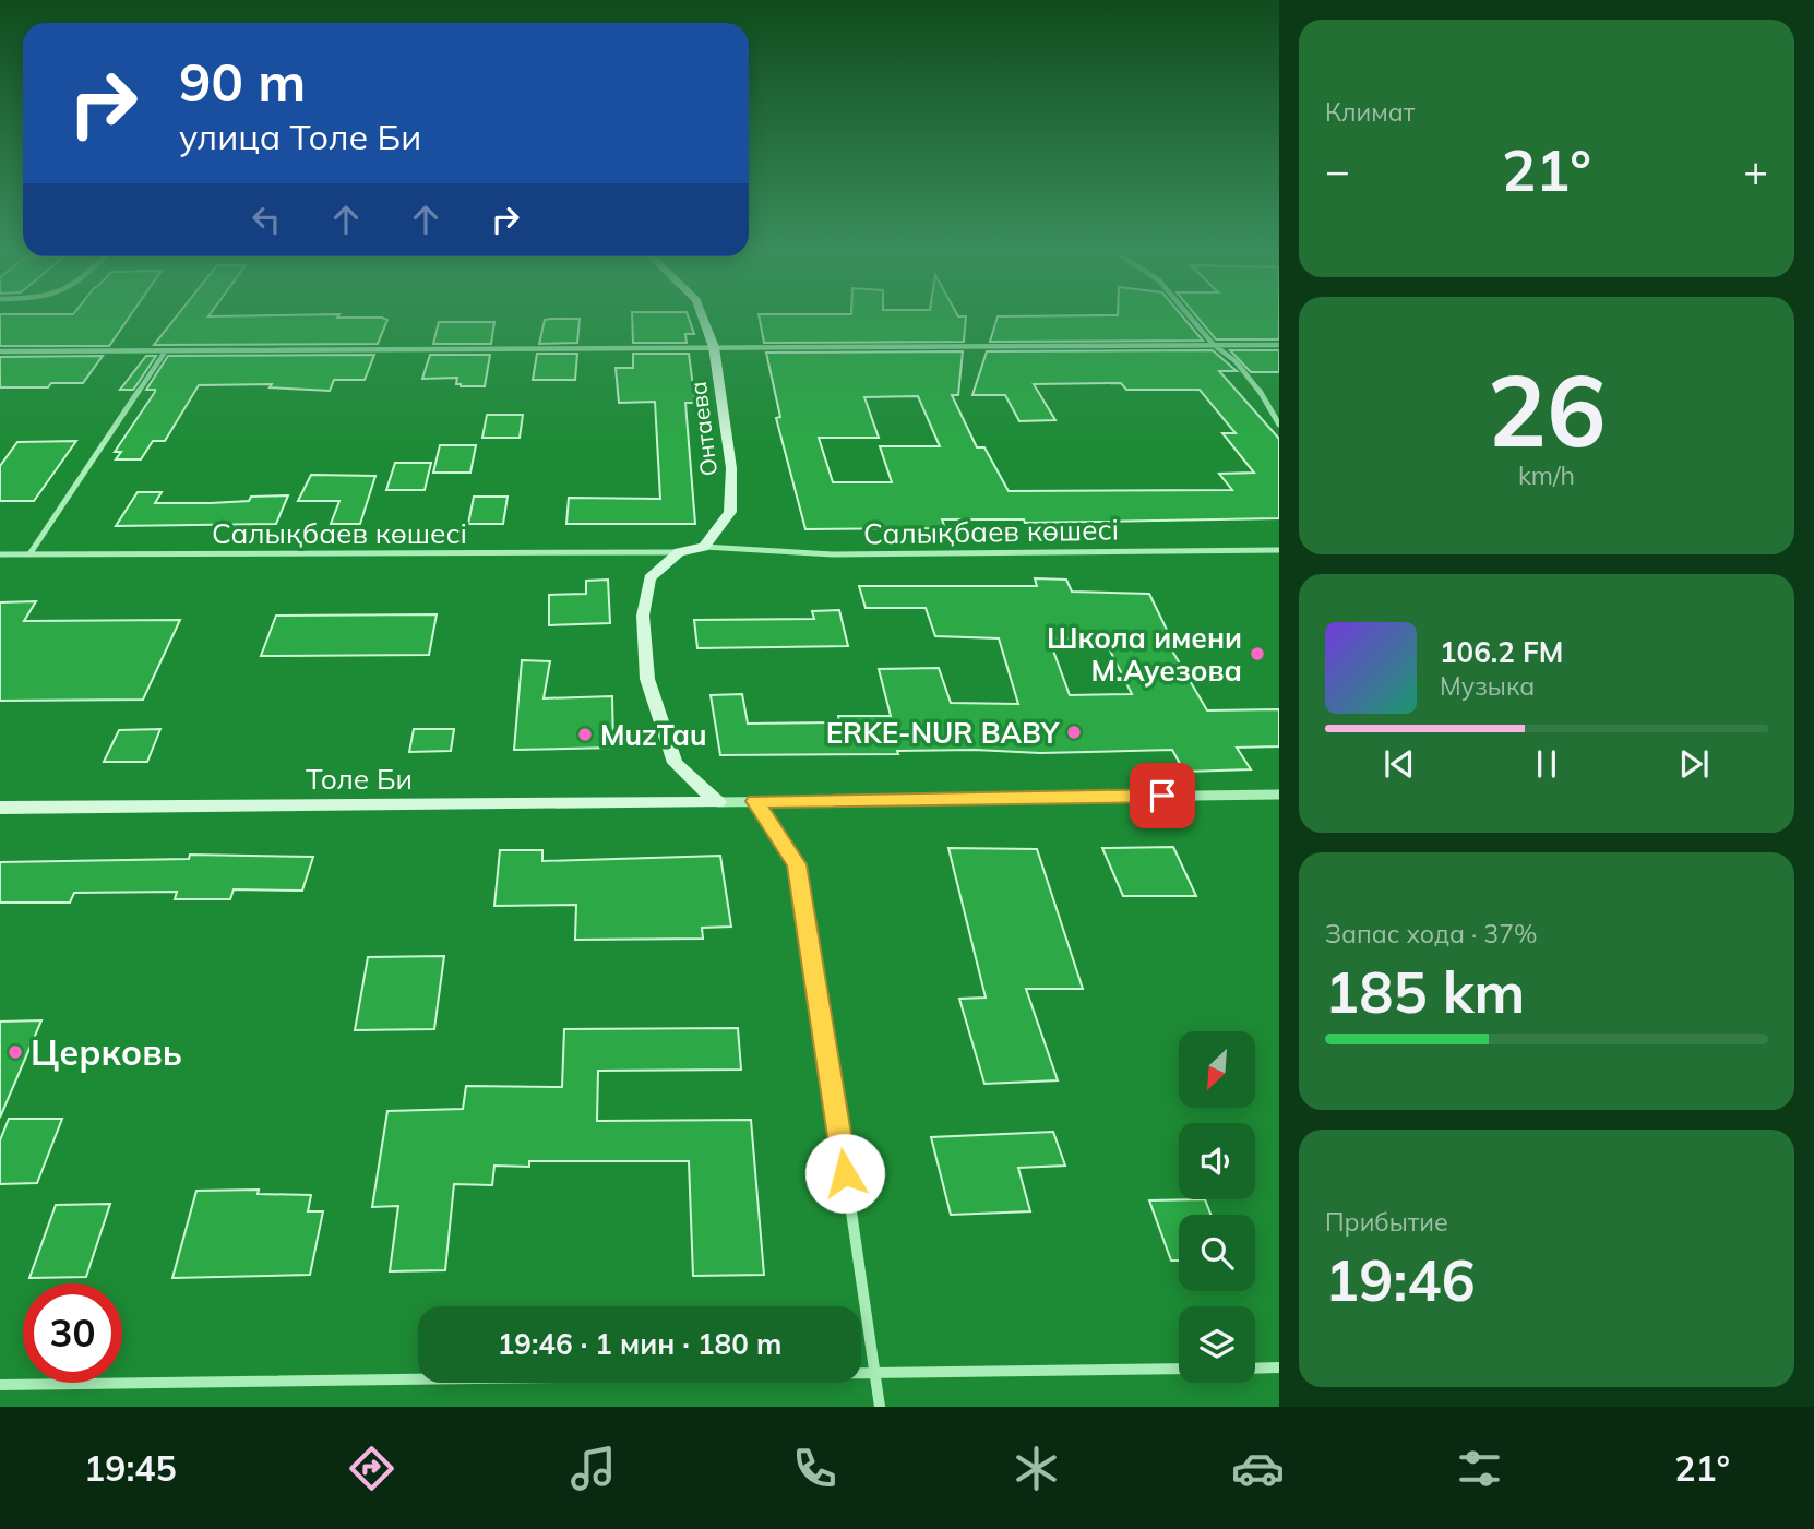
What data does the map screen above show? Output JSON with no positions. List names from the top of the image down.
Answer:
{
  "streets": {
    "main road": ["Онтаева", "Толе Би"],
    "street": ["Салықбаев көшесі"]
  },
  "crossings": [
    ["Онтаева", "Салықбаев көшесі"]
  ],
  "places": [
    "Школа имени М.Ауезова",
    "ERKE-NUR BABY",
    "MuzTau",
    "Церковь"
  ],
  "north": "bottom left",
  "page": {
    "tile": [
      "Климат",
      ["26", "km/h"],
      ["Запас хода · 37%", "185 km"],
      ["Прибытие", "19:46"]
    ],
    "turn": ["90 m", "улица Толе Би"],
    "heat": ["−", "21°", "+"],
    "song": ["106.2 FM", "Музыка"],
    "limit": "30",
    "trip": "19:46 · 1 мин · 180 m",
    "tabs": ["19:45", "21°"]
  }
}
